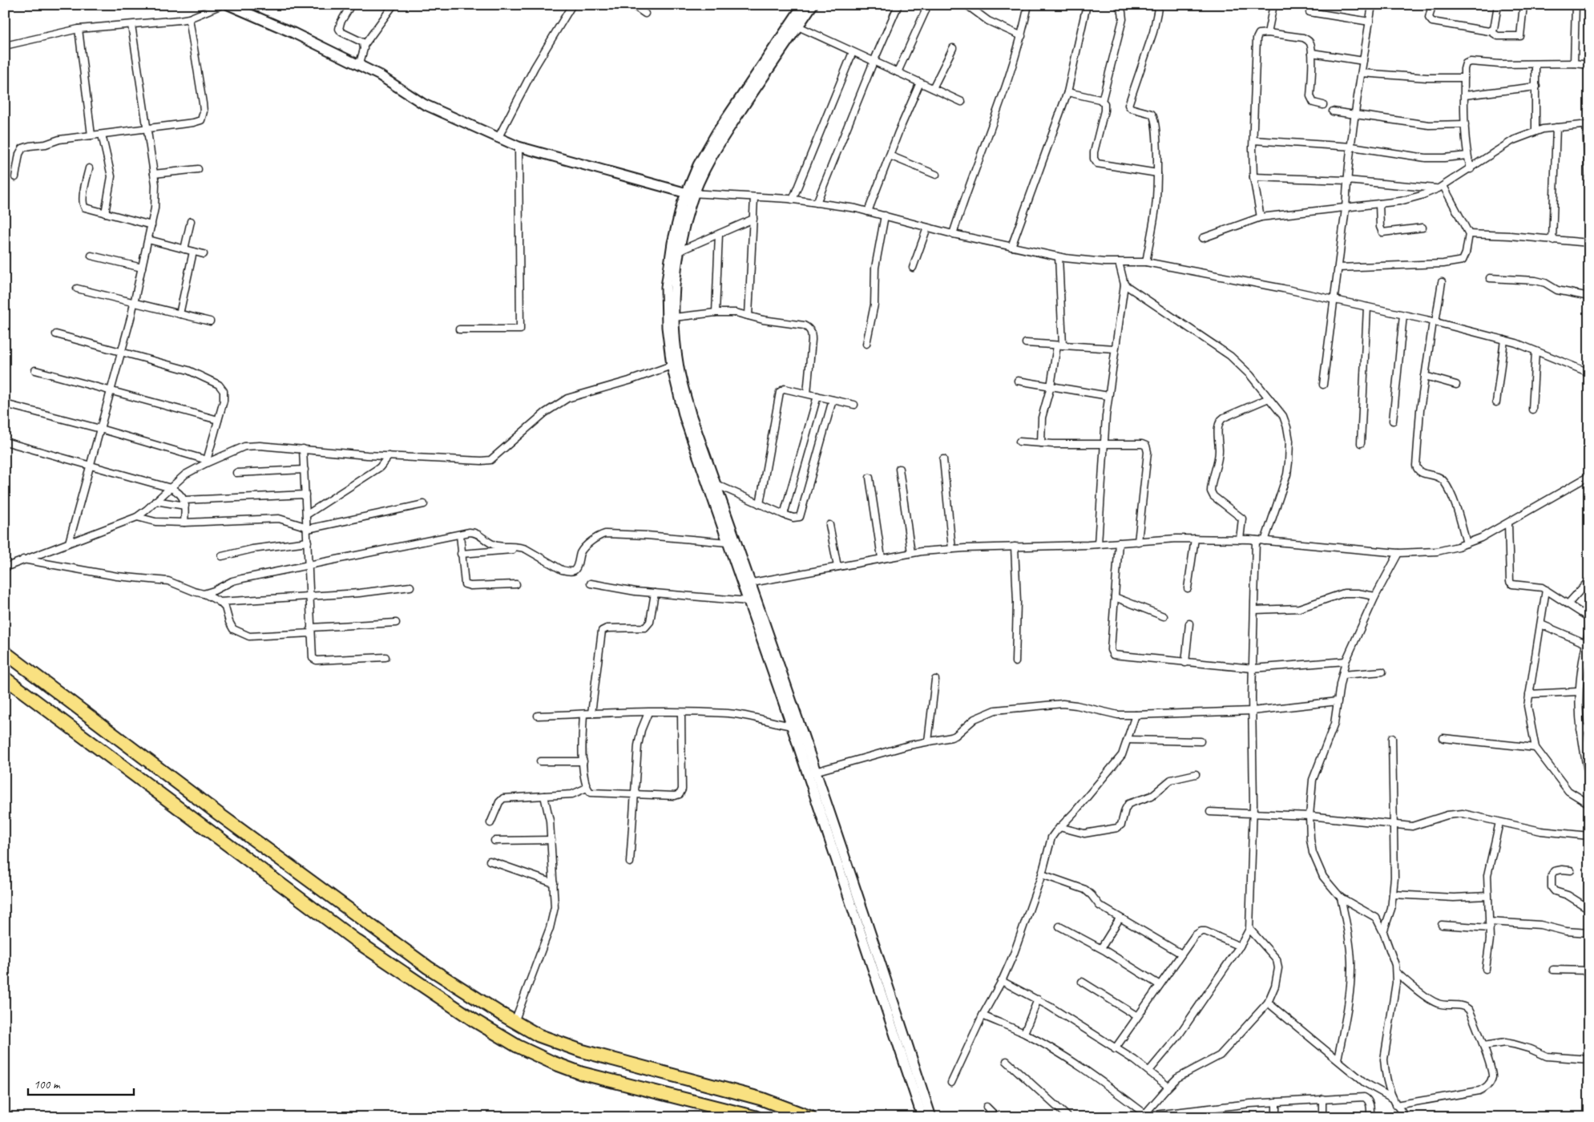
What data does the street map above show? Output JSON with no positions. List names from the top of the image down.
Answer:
{
  "scale_bar": "100 m"
}
